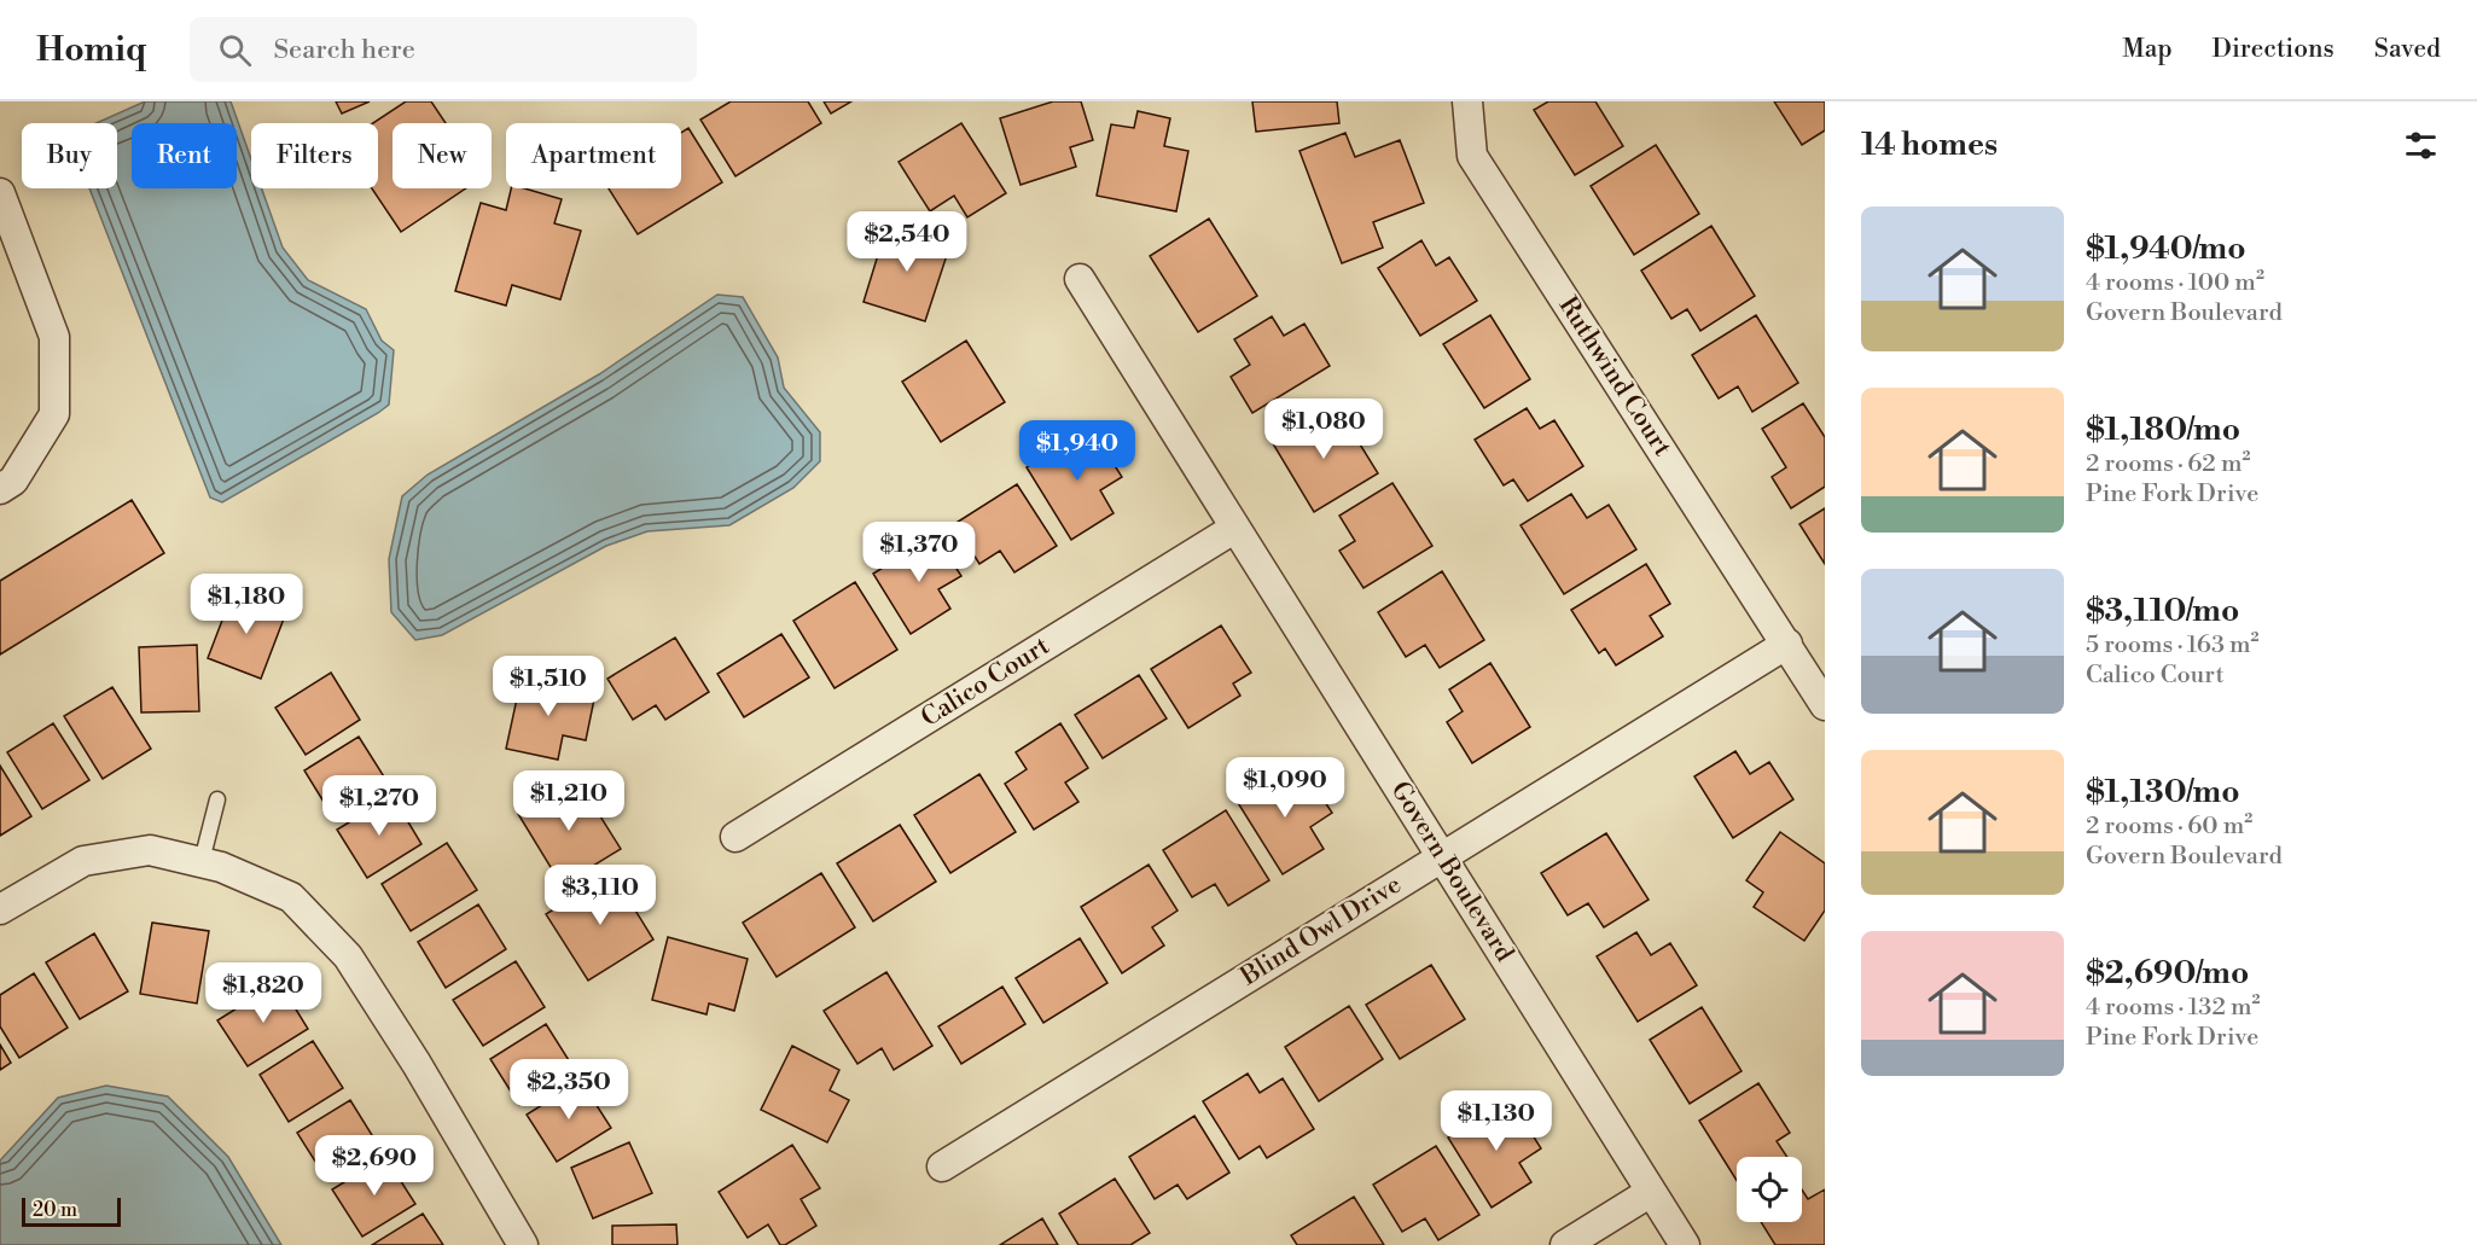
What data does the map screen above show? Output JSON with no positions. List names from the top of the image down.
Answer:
{
  "streets": {
    "street": [
      "Ruthwind Court",
      "Calico Court",
      "Govern Boulevard",
      "Blind Owl Drive"
    ]
  },
  "crossings": [
    ["Ruthwind Court", "Blind Owl Drive"],
    ["Calico Court", "Govern Boulevard"],
    ["Govern Boulevard", "Blind Owl Drive"]
  ],
  "scale_bar": "20 m",
  "page": {
    "header": "Homiq",
    "search": "Search here",
    "nav": ["Map", "Directions", "Saved"],
    "heading": "14 homes",
    "chip": [
      "Buy",
      "Rent",
      "Filters",
      "New",
      "Apartment"
    ],
    "list": [
      {
        "name": "$1,940/mo",
        "note": "4 rooms · 100 m² · Govern Boulevard"
      },
      {
        "name": "$1,180/mo",
        "note": "2 rooms · 62 m² · Pine Fork Drive"
      },
      {
        "name": "$3,110/mo",
        "note": "5 rooms · 163 m² · Calico Court"
      },
      {
        "name": "$1,130/mo",
        "note": "2 rooms · 60 m² · Govern Boulevard"
      },
      {
        "name": "$2,690/mo",
        "note": "4 rooms · 132 m² · Pine Fork Drive"
      }
    ],
    "price": [
      "$2,540",
      "$1,080",
      "$1,940",
      "$1,370",
      "$1,180",
      "$1,510",
      "$1,090",
      "$1,210",
      "$1,270",
      "$3,110",
      "$1,820",
      "$2,350",
      "$1,130",
      "$2,690"
    ],
    "scale": "20 m"
  }
}
